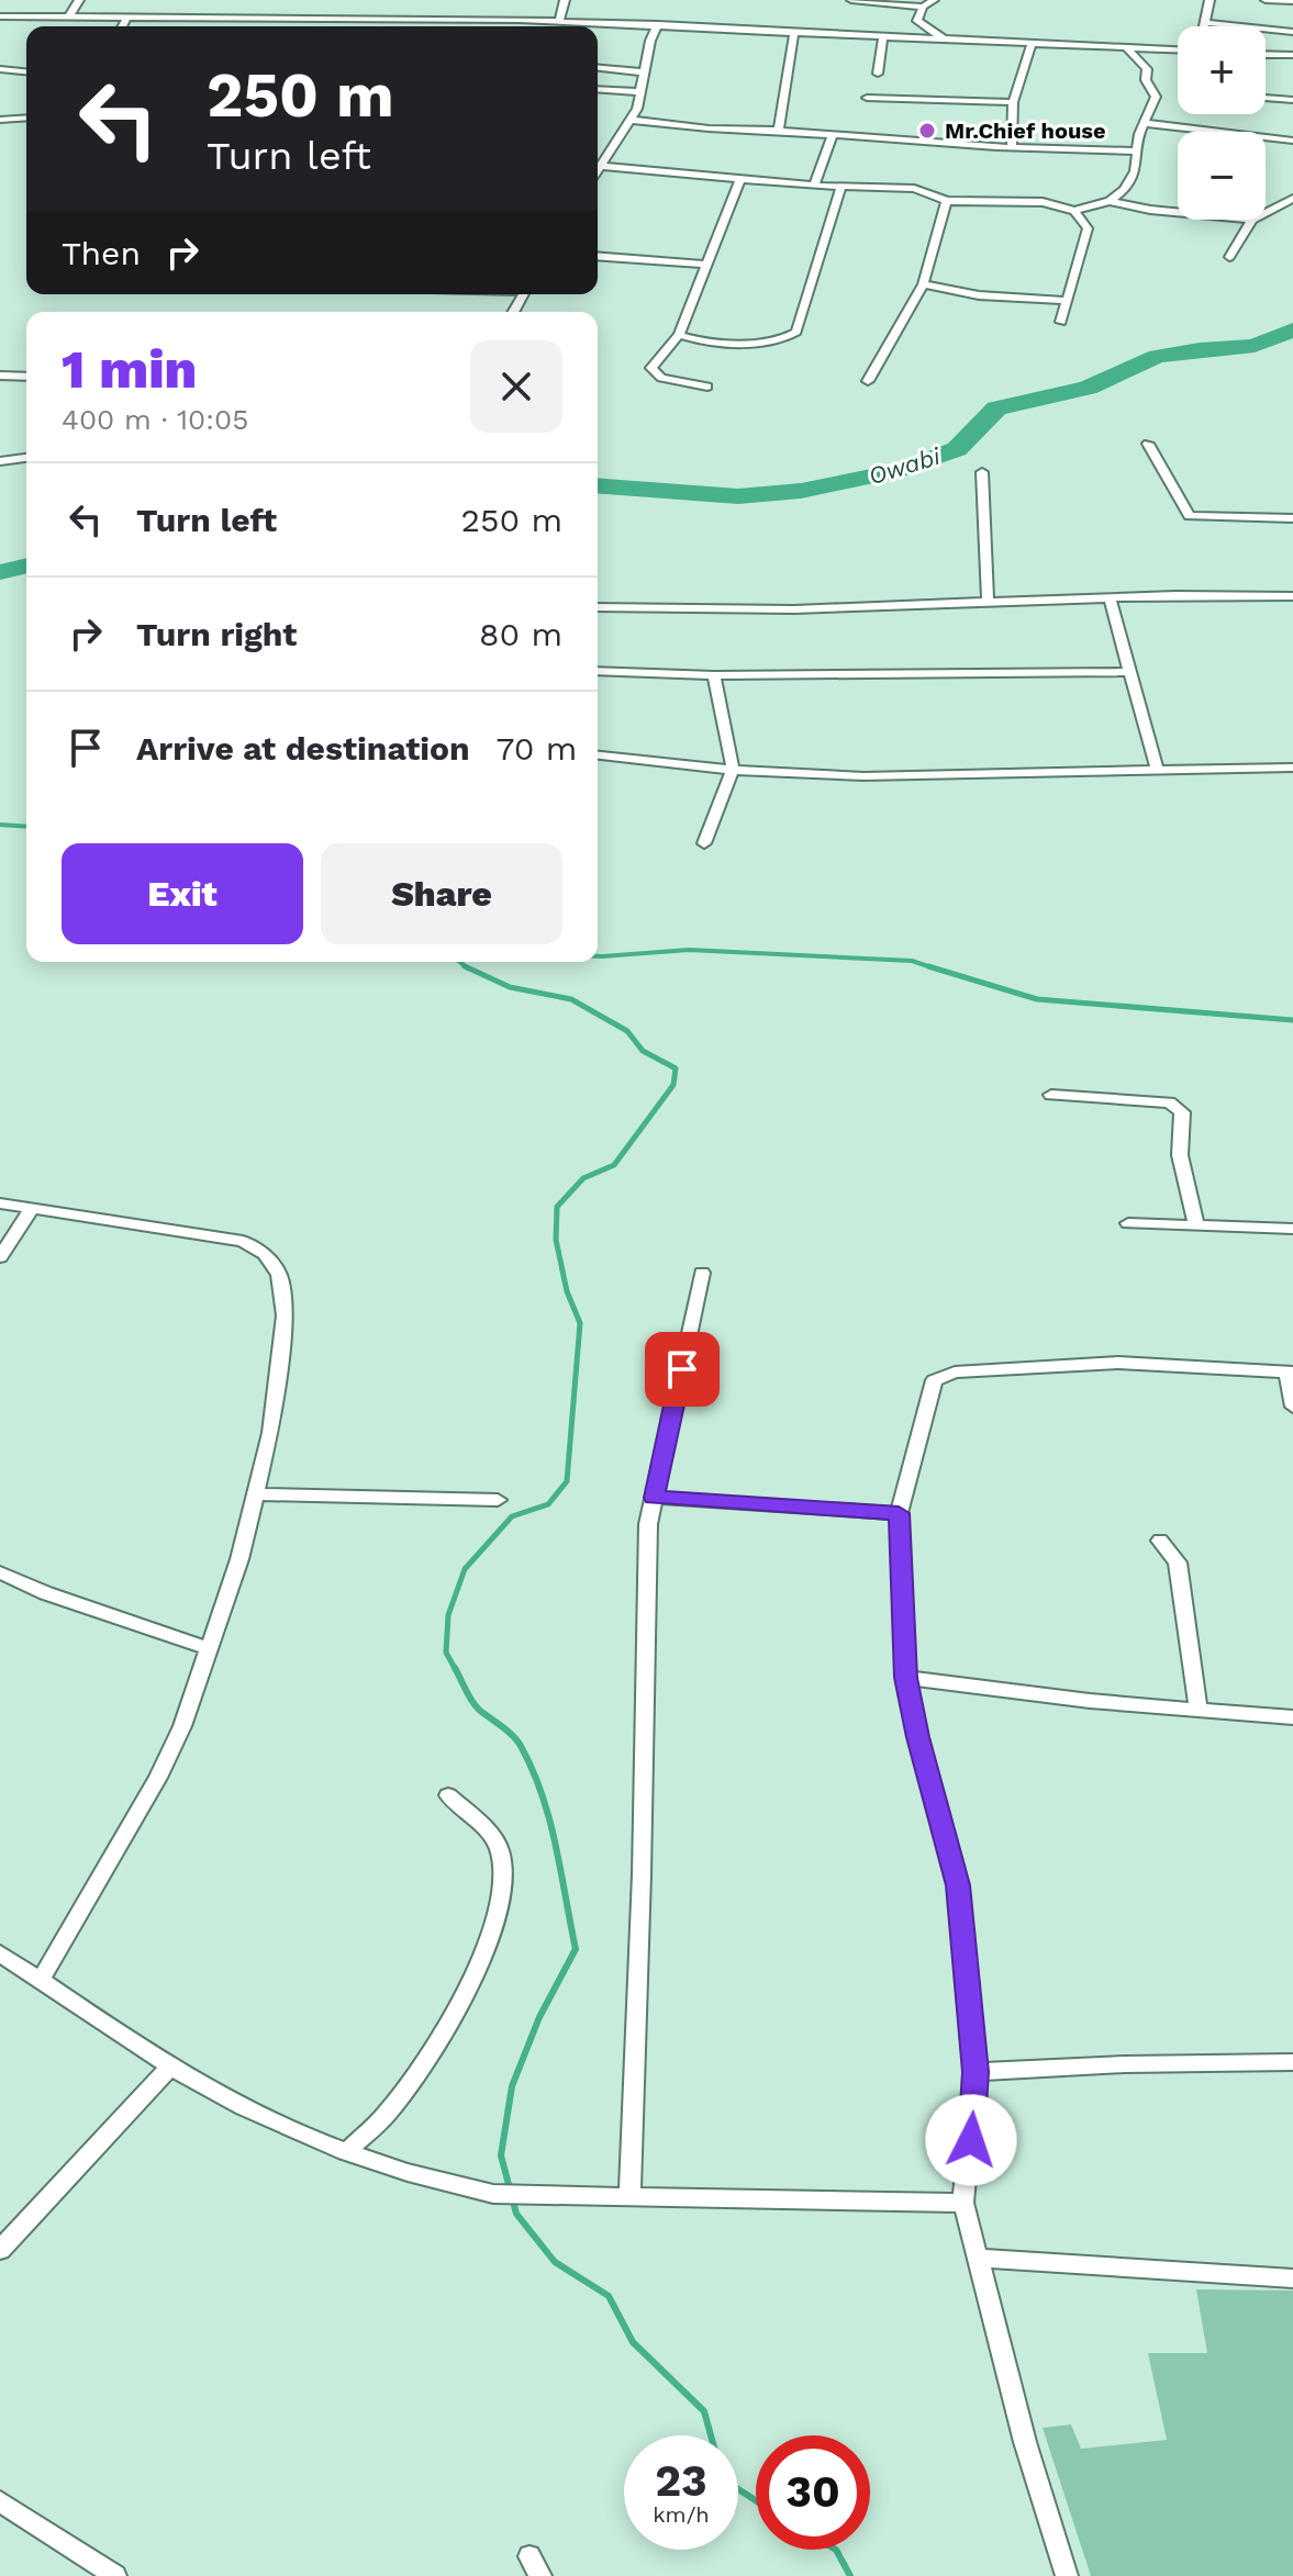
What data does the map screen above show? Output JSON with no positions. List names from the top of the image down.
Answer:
{
  "water": ["Owabi"],
  "places": ["Mr.Chief house"],
  "page": {
    "map_buttons": ["+", "−"],
    "turn": ["250 m", "Turn left"],
    "then": "Then",
    "heading": ["1 min", "400 m · 10:05"],
    "list": [
      {
        "name": "Turn left",
        "value": "250 m"
      },
      {
        "name": "Turn right",
        "value": "80 m"
      },
      {
        "name": "Arrive at destination",
        "value": "70 m"
      }
    ],
    "buttons": ["Exit", "Share"],
    "speed": "23 km/h",
    "limit": "30"
  }
}
